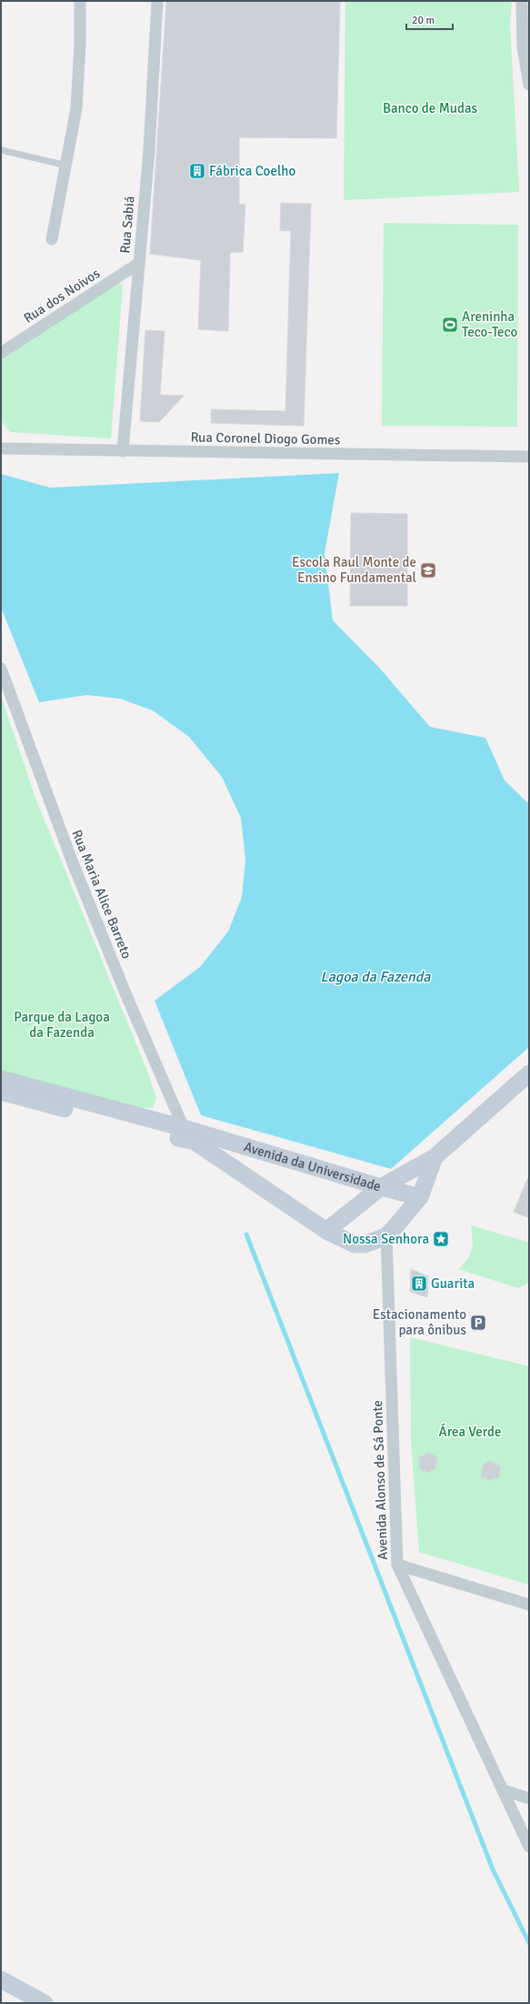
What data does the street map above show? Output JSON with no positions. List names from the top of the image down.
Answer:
{
  "streets": {
    "main road": ["Avenida da Universidade"],
    "street": [
      "Rua Sabiá",
      "Rua dos Noivos",
      "Rua Coronel Diogo Gomes",
      "Rua Maria Alice Barreto",
      "Avenida Alonso de Sá Ponte"
    ]
  },
  "crossings": [
    ["Rua Sabiá", "Rua dos Noivos"],
    ["Rua Sabiá", "Rua Coronel Diogo Gomes"],
    ["Rua Maria Alice Barreto", "Avenida da Universidade"],
    ["Avenida da Universidade", "Avenida Alonso de Sá Ponte"]
  ],
  "water": ["Lagoa da Fazenda"],
  "parks": ["Banco de Mudas", "Parque da Lagoa da Fazenda", "Área Verde"],
  "places": {
    "building": ["Fábrica Coelho", "Guarita"],
    "sports": ["Areninha Teco-Teco"],
    "school or university": ["Escola Raul Monte de Ensino Fundamental"],
    "place": ["Nossa Senhora"],
    "parking": ["Estacionamento para ônibus"]
  },
  "scale_bar": "20 m"
}
